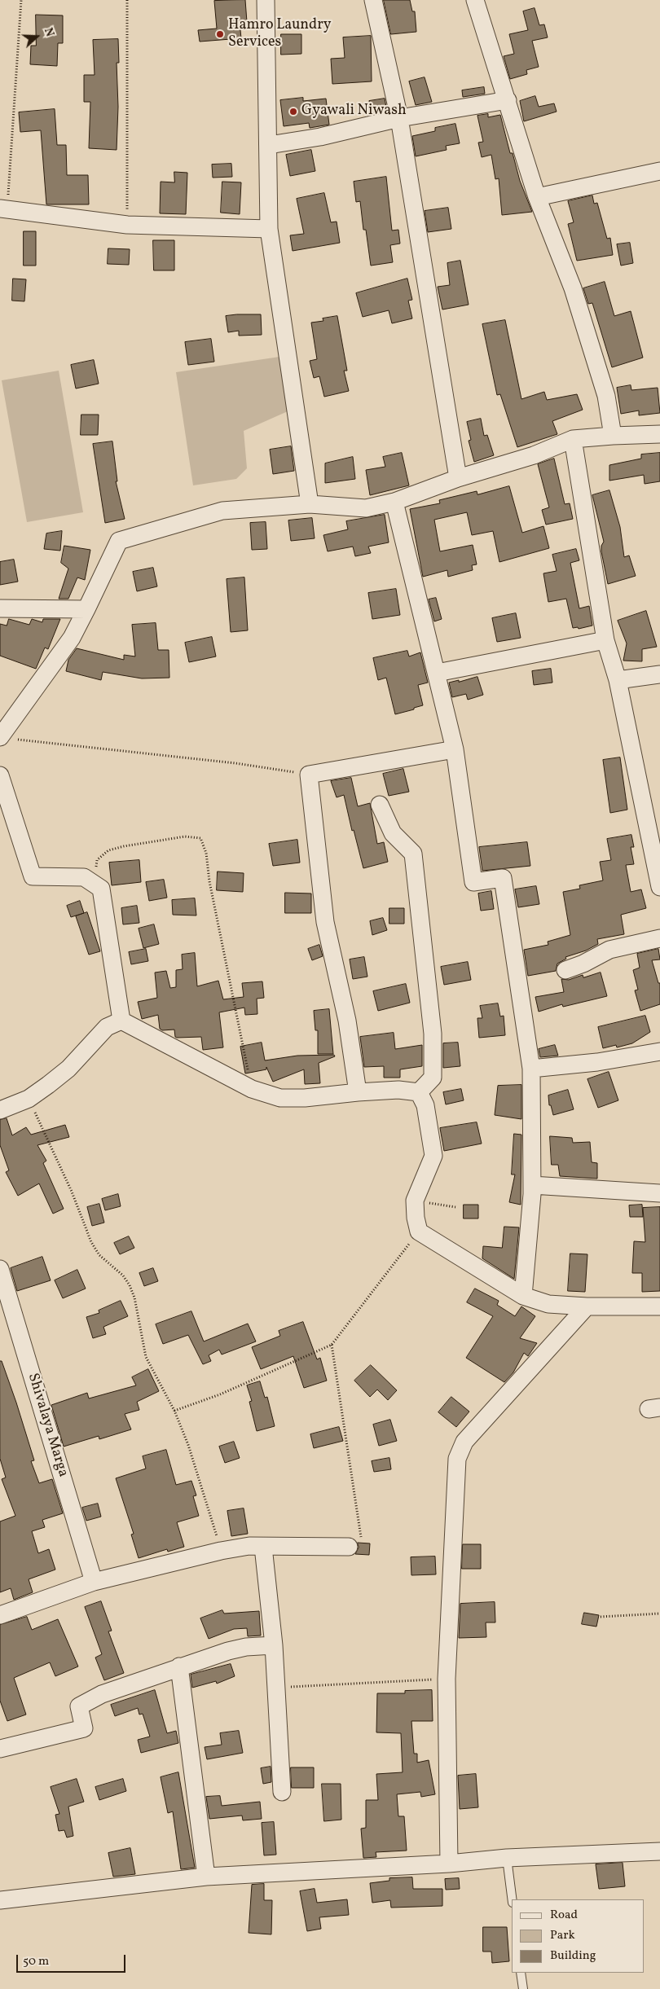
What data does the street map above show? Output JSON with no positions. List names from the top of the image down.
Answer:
{
  "streets": {
    "street": ["Shivalaya Marga"]
  },
  "places": ["Hamro Laundry Services", "Gyawali Niwash"],
  "legend": ["Road", "Park", "Building"],
  "scale_bar": "50 m",
  "north": "right"
}
